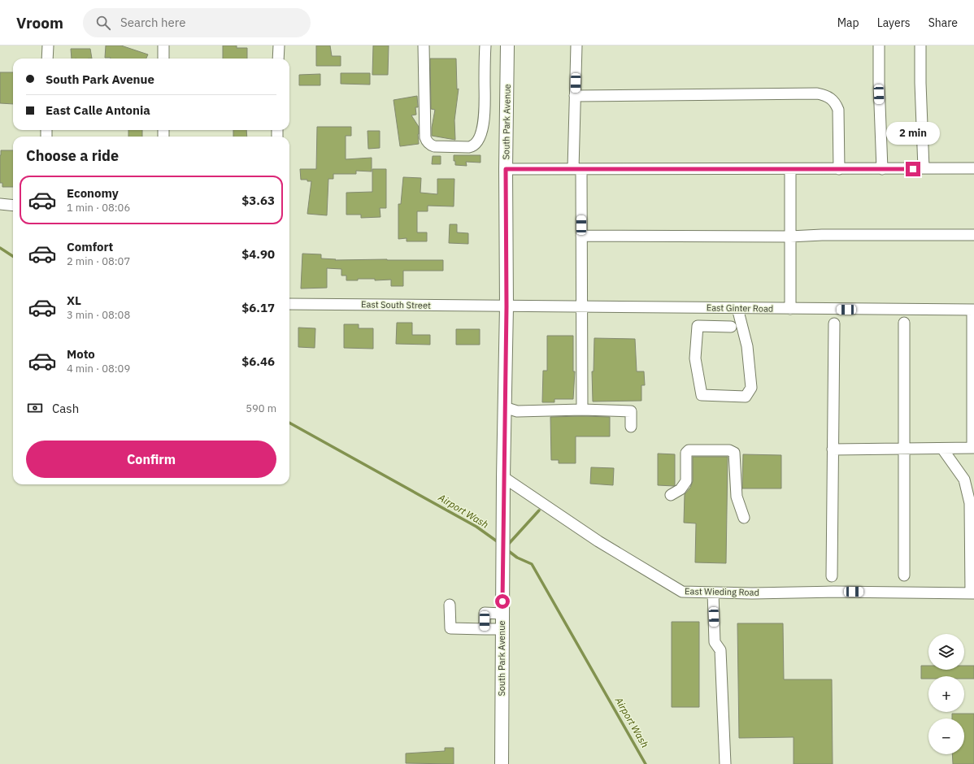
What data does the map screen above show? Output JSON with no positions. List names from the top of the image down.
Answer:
{
  "streets": {
    "main road": ["South Park Avenue"],
    "street": ["East South Street", "East Ginter Road", "East Wieding Road"]
  },
  "crossings": [
    ["South Park Avenue", "East South Street"],
    ["South Park Avenue", "East Ginter Road"],
    ["South Park Avenue", "East Wieding Road"],
    ["East South Street", "East Ginter Road"]
  ],
  "water": ["Airport Wash"],
  "page": {
    "header": "Vroom",
    "search": "Search here",
    "nav": ["Map", "Layers", "Share"],
    "banner": ["South Park Avenue", "East Calle Antonia"],
    "bubble": "2 min",
    "heading": "Choose a ride",
    "list": [
      {
        "name": "Economy",
        "note": "1 min · 08:06",
        "value": "$3.63"
      },
      {
        "name": "Comfort",
        "note": "2 min · 08:07",
        "value": "$4.90"
      },
      {
        "name": "XL",
        "note": "3 min · 08:08",
        "value": "$6.17"
      },
      {
        "name": "Moto",
        "note": "4 min · 08:09",
        "value": "$6.46"
      }
    ],
    "pay": ["Cash", "590 m"],
    "buttons": "Confirm",
    "map_buttons": ["+", "−"]
  }
}
